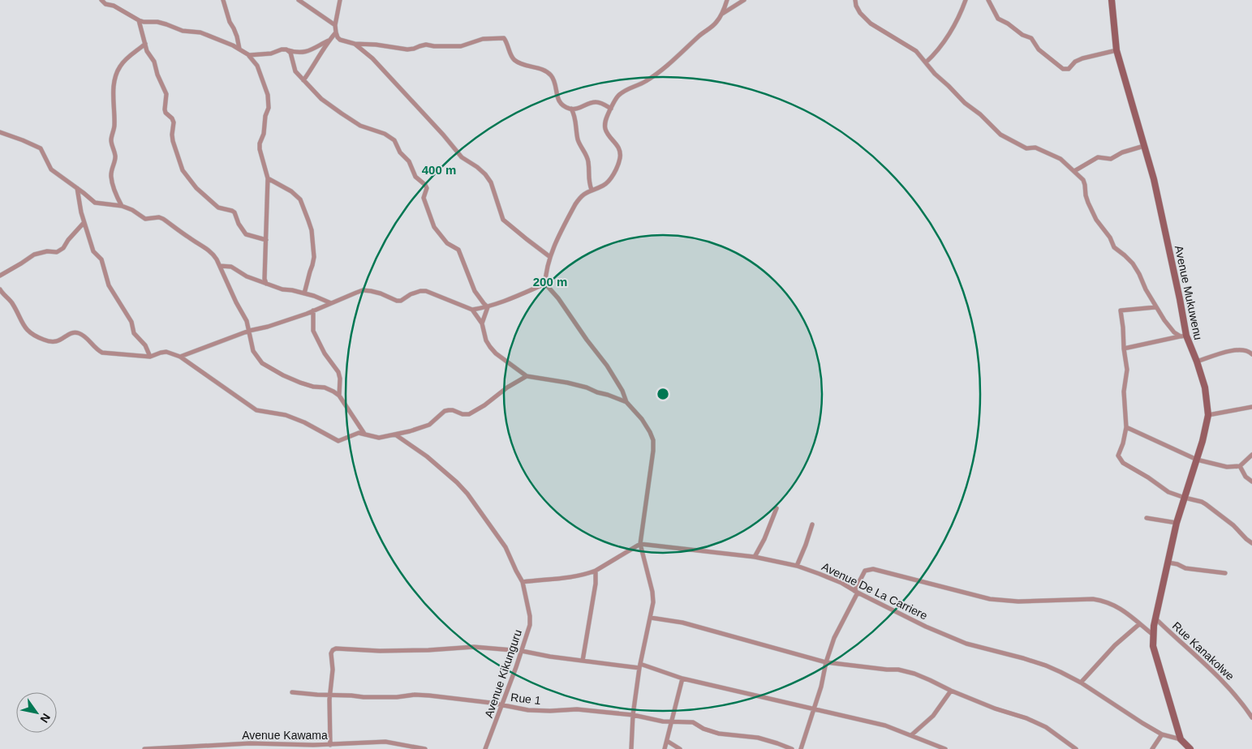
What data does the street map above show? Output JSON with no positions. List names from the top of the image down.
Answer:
{
  "streets": {
    "street": [
      "Avenue Mukuwenu",
      "Avenue De La Carriere",
      "Rue Kanakolwe",
      "Avenue Kikunguru",
      "Rue 1",
      "Avenue Kawama"
    ]
  },
  "crossings": [
    ["Avenue Mukuwenu", "Avenue De La Carriere"],
    ["Avenue Mukuwenu", "Rue Kanakolwe"],
    ["Avenue Kikunguru", "Rue 1"]
  ],
  "north": "bottom right",
  "rings": ["400 m", "200 m"]
}
